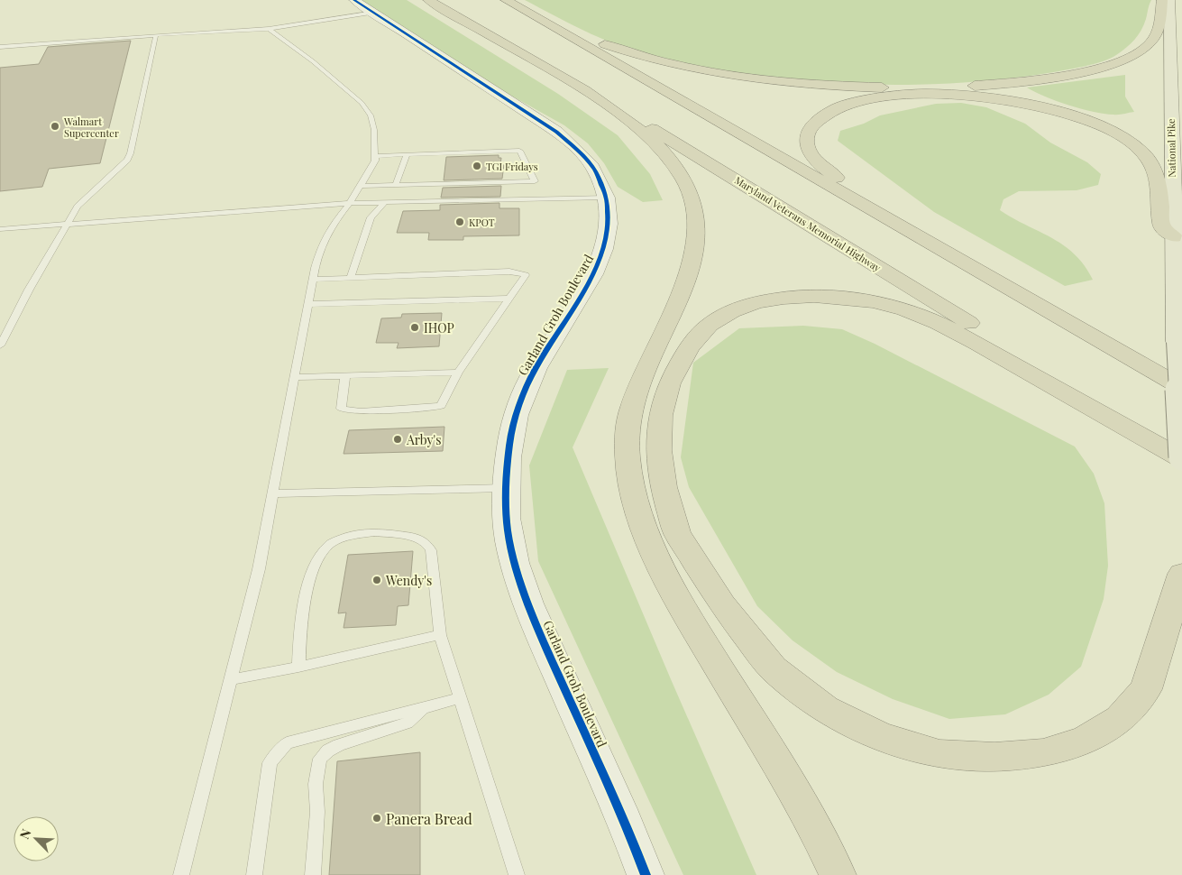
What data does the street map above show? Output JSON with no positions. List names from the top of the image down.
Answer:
{
  "streets": {
    "highway": ["Maryland Veterans Memorial Highway"],
    "main road": ["National Pike"],
    "street": ["Garland Groh Boulevard"]
  },
  "crossings": [
    ["National Pike", "Maryland Veterans Memorial Highway"]
  ],
  "places": [
    "Walmart Supercenter",
    "TGI Fridays",
    "KPOT",
    "IHOP",
    "Arby's",
    "Wendy's",
    "Panera Bread"
  ],
  "north": "top left"
}
